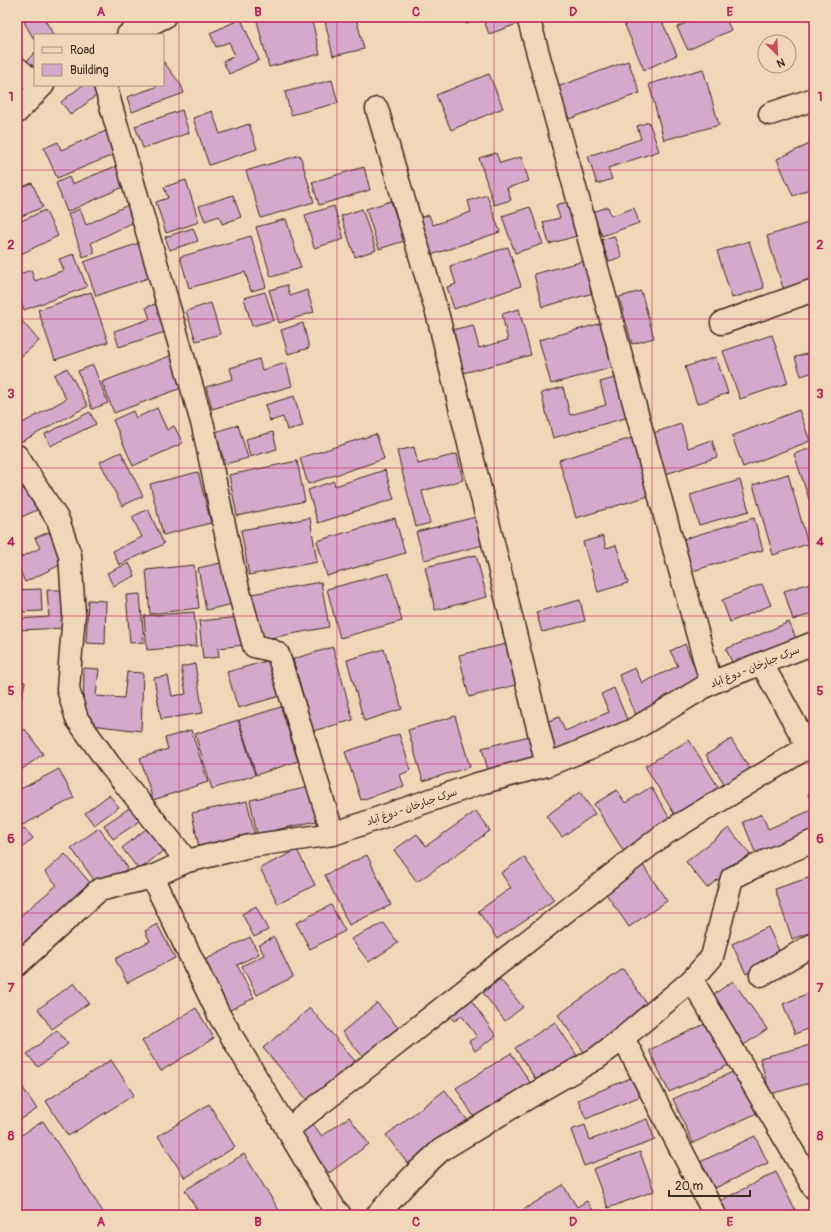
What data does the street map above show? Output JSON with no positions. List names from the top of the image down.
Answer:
{
  "streets": {
    "street": ["سرک جبارخان - دوغ آباد"]
  },
  "legend": ["Road", "Building"],
  "scale_bar": "20 m",
  "north": "bottom right",
  "grid": {
    "columns": [
      "A",
      "B",
      "C",
      "D",
      "E"
    ],
    "rows": [
      "1",
      "2",
      "3",
      "4",
      "5",
      "6",
      "7",
      "8"
    ]
  }
}
